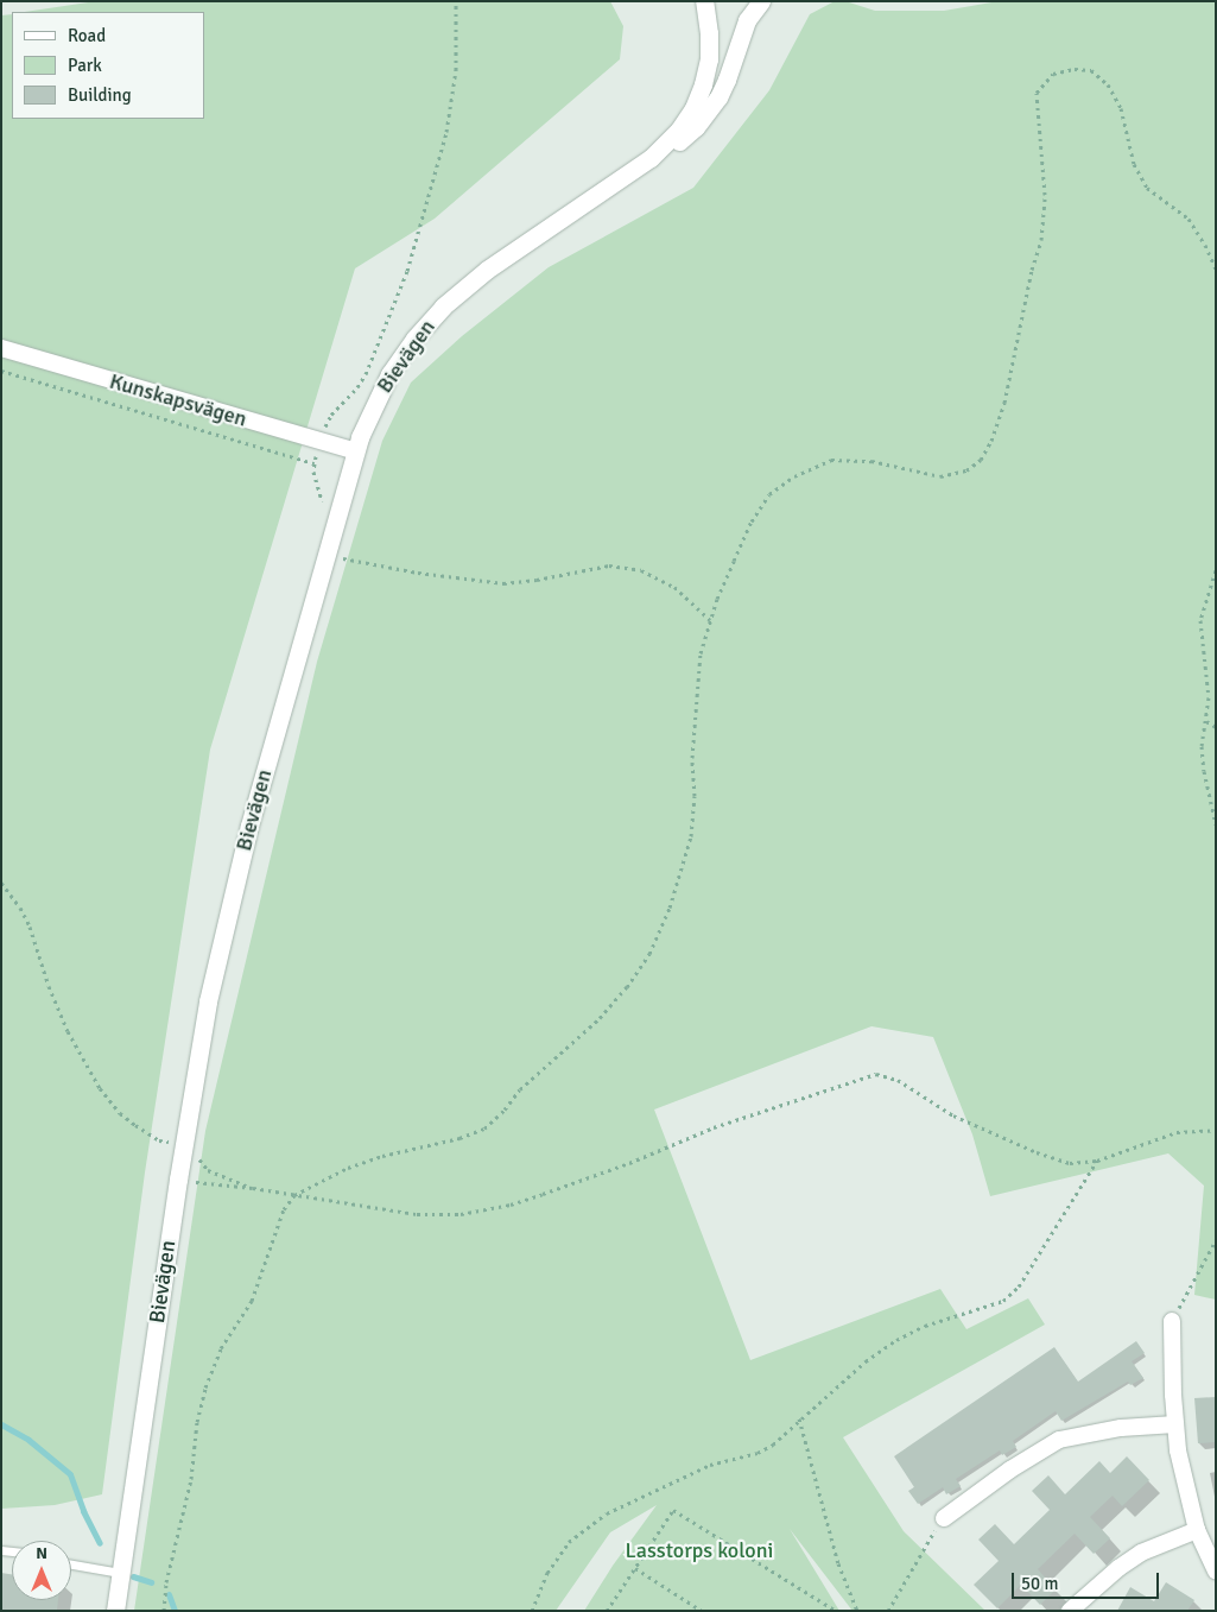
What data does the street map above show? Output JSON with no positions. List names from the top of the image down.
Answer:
{
  "streets": {
    "street": ["Bievägen", "Kunskapsvägen"]
  },
  "crossings": [
    ["Bievägen", "Kunskapsvägen"]
  ],
  "parks": ["Lasstorps koloni"],
  "legend": ["Road", "Park", "Building"],
  "scale_bar": "50 m",
  "north": "top"
}
